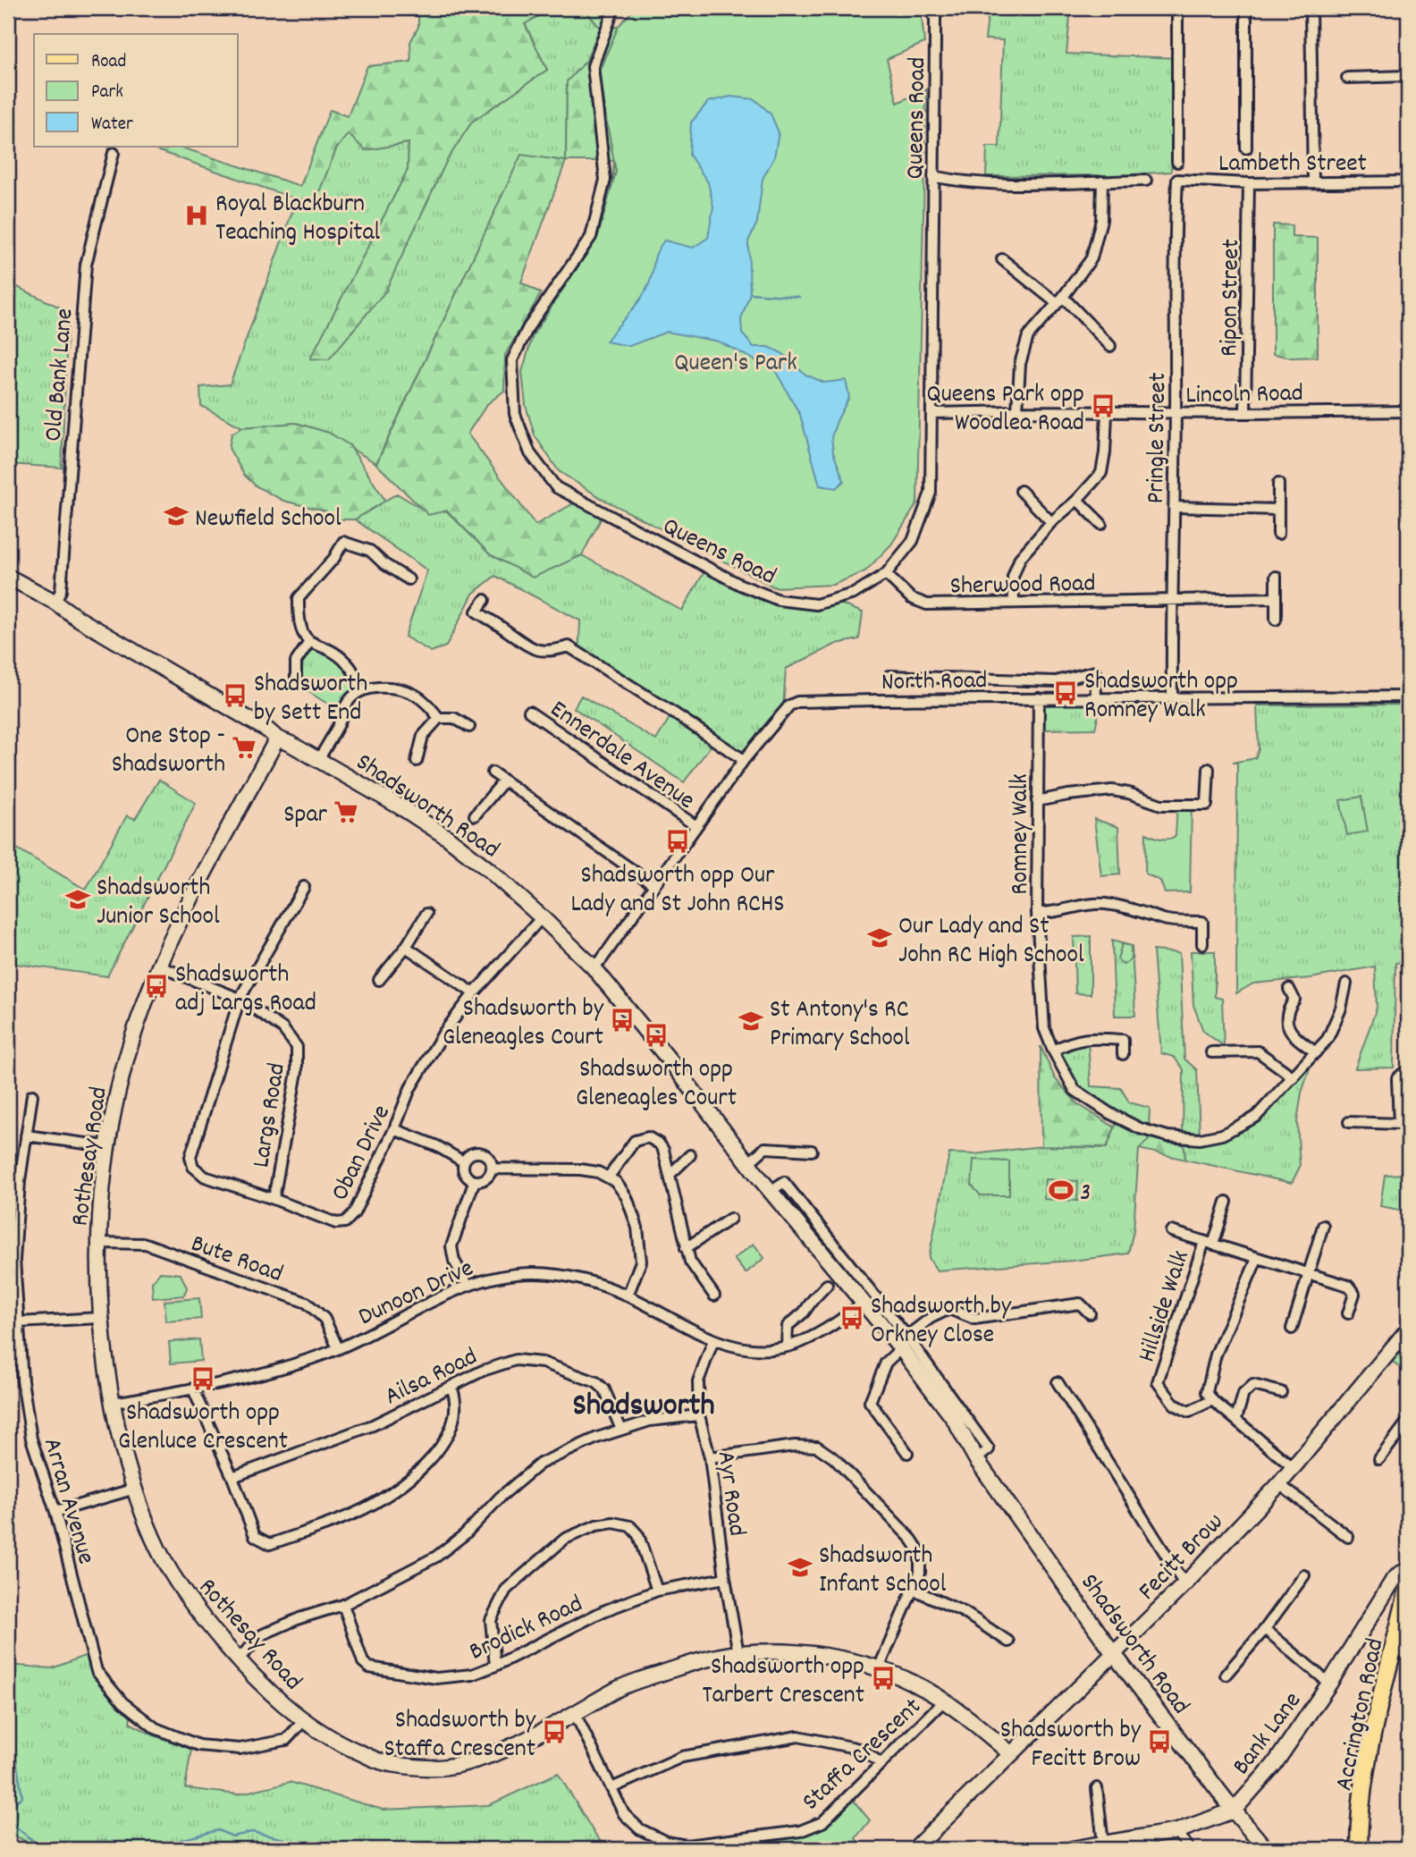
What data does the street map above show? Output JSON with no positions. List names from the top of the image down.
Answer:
{
  "streets": {
    "main road": ["Accrington Road"],
    "street": [
      "Queens Road",
      "Lambeth Street",
      "Ripon Street",
      "Old Bank Lane",
      "Lincoln Road",
      "Pringle Street",
      "Sherwood Road",
      "North Road",
      "Ennerdale Avenue",
      "Shadsworth Road",
      "Romney Walk",
      "Largs Road",
      "Oban Drive",
      "Rothesay Road",
      "Bute Road",
      "Dunoon Drive",
      "Hillside Walk",
      "Ailsa Road",
      "Ayr Road",
      "Arran Avenue",
      "Fecitt Brow",
      "Brodick Road",
      "Bank Lane",
      "Staffa Crescent"
    ]
  },
  "crossings": [
    ["Queens Road", "Lincoln Road"],
    ["Queens Road", "Sherwood Road"],
    ["Lambeth Street", "Ripon Street"],
    ["Lambeth Street", "Pringle Street"],
    ["Ripon Street", "Lincoln Road"],
    ["Old Bank Lane", "Shadsworth Road"],
    ["Lincoln Road", "Pringle Street"],
    ["Pringle Street", "Sherwood Road"],
    ["Pringle Street", "North Road"],
    ["North Road", "Ennerdale Avenue"],
    ["North Road", "Shadsworth Road"],
    ["North Road", "Romney Walk"],
    ["Shadsworth Road", "Oban Drive"],
    ["Shadsworth Road", "Rothesay Road"],
    ["Shadsworth Road", "Dunoon Drive"],
    ["Shadsworth Road", "Fecitt Brow"],
    ["Shadsworth Road", "Bank Lane"],
    ["Largs Road", "Oban Drive"],
    ["Largs Road", "Rothesay Road"],
    ["Rothesay Road", "Bute Road"],
    ["Rothesay Road", "Dunoon Drive"],
    ["Rothesay Road", "Ayr Road"],
    ["Rothesay Road", "Arran Avenue"],
    ["Rothesay Road", "Fecitt Brow"],
    ["Rothesay Road", "Staffa Crescent"],
    ["Bute Road", "Dunoon Drive"],
    ["Dunoon Drive", "Ayr Road"],
    ["Ayr Road", "Brodick Road"]
  ],
  "districts": ["Shadsworth"],
  "parks": ["Queen's Park"],
  "places": {
    "hospital": ["Royal Blackburn Teaching Hospital"],
    "bus stop": [
      "Queens Park opp Woodlea Road",
      "Shadsworth opp Romney Walk",
      "Shadsworth by Sett End",
      "Shadsworth opp Our Lady and St John RCHS",
      "Shadsworth adj Largs Road",
      "Shadsworth by Gleneagles Court",
      "Shadsworth opp Gleneagles Court",
      "Shadsworth by Orkney Close",
      "Shadsworth opp Glenluce Crescent",
      "Shadsworth opp Tarbert Crescent",
      "Shadsworth by Staffa Crescent",
      "Shadsworth by Fecitt Brow"
    ],
    "school or university": [
      "Newfield School",
      "Shadsworth Junior School",
      "Our Lady and St John RC High School",
      "St Antony's RC Primary School",
      "Shadsworth Infant School"
    ],
    "supermarket": ["One Stop - Shadsworth", "Spar"],
    "sports": ["3"]
  },
  "legend": ["Road", "Park", "Water"]
}
